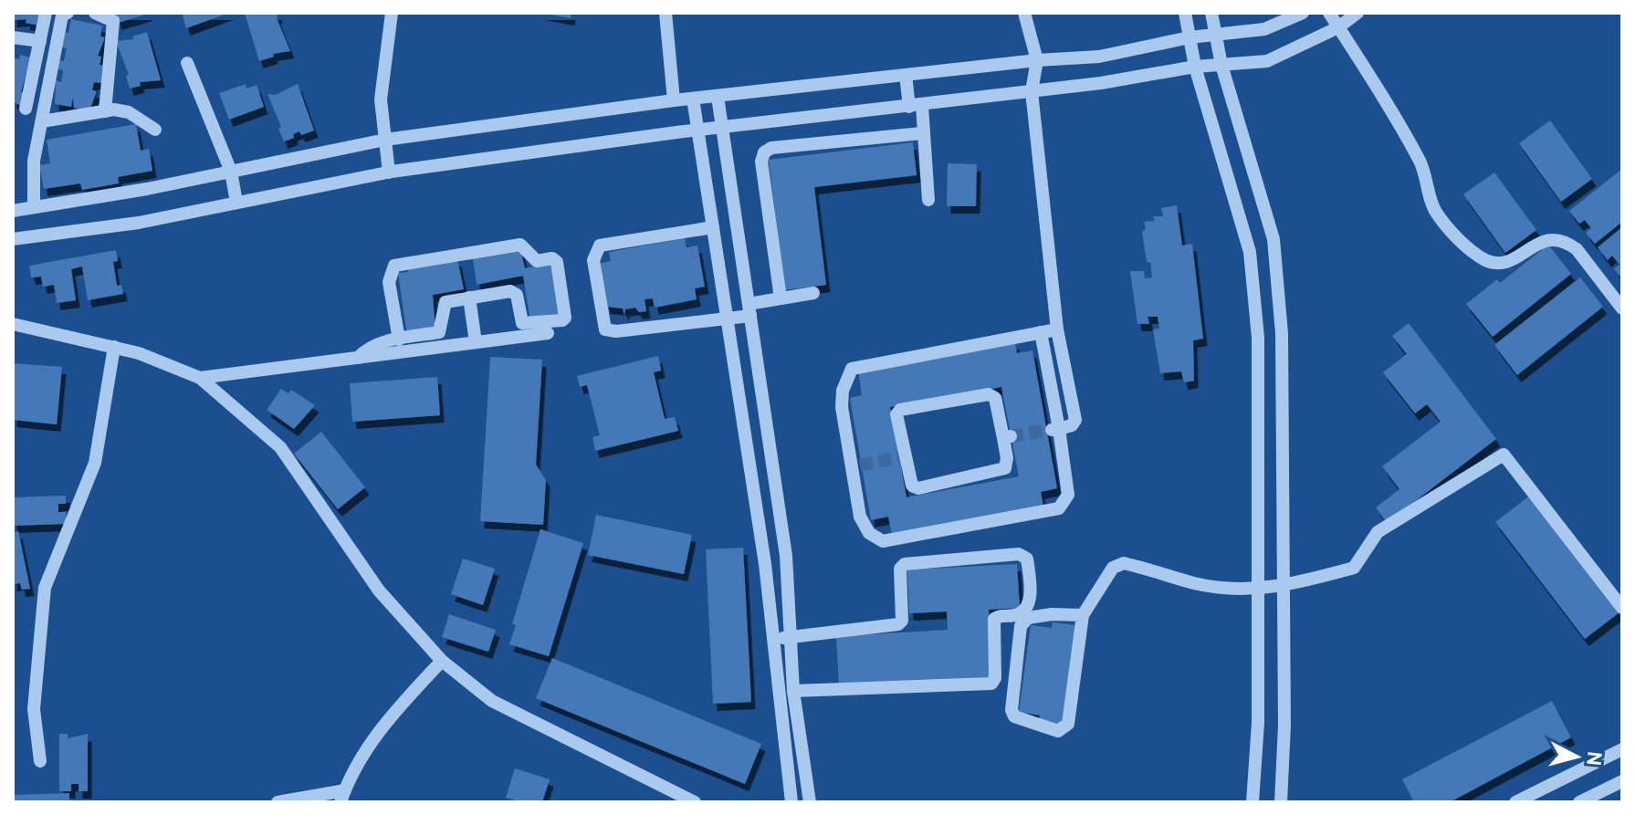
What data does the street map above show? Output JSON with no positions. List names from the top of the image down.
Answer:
{
  "north": "right"
}
